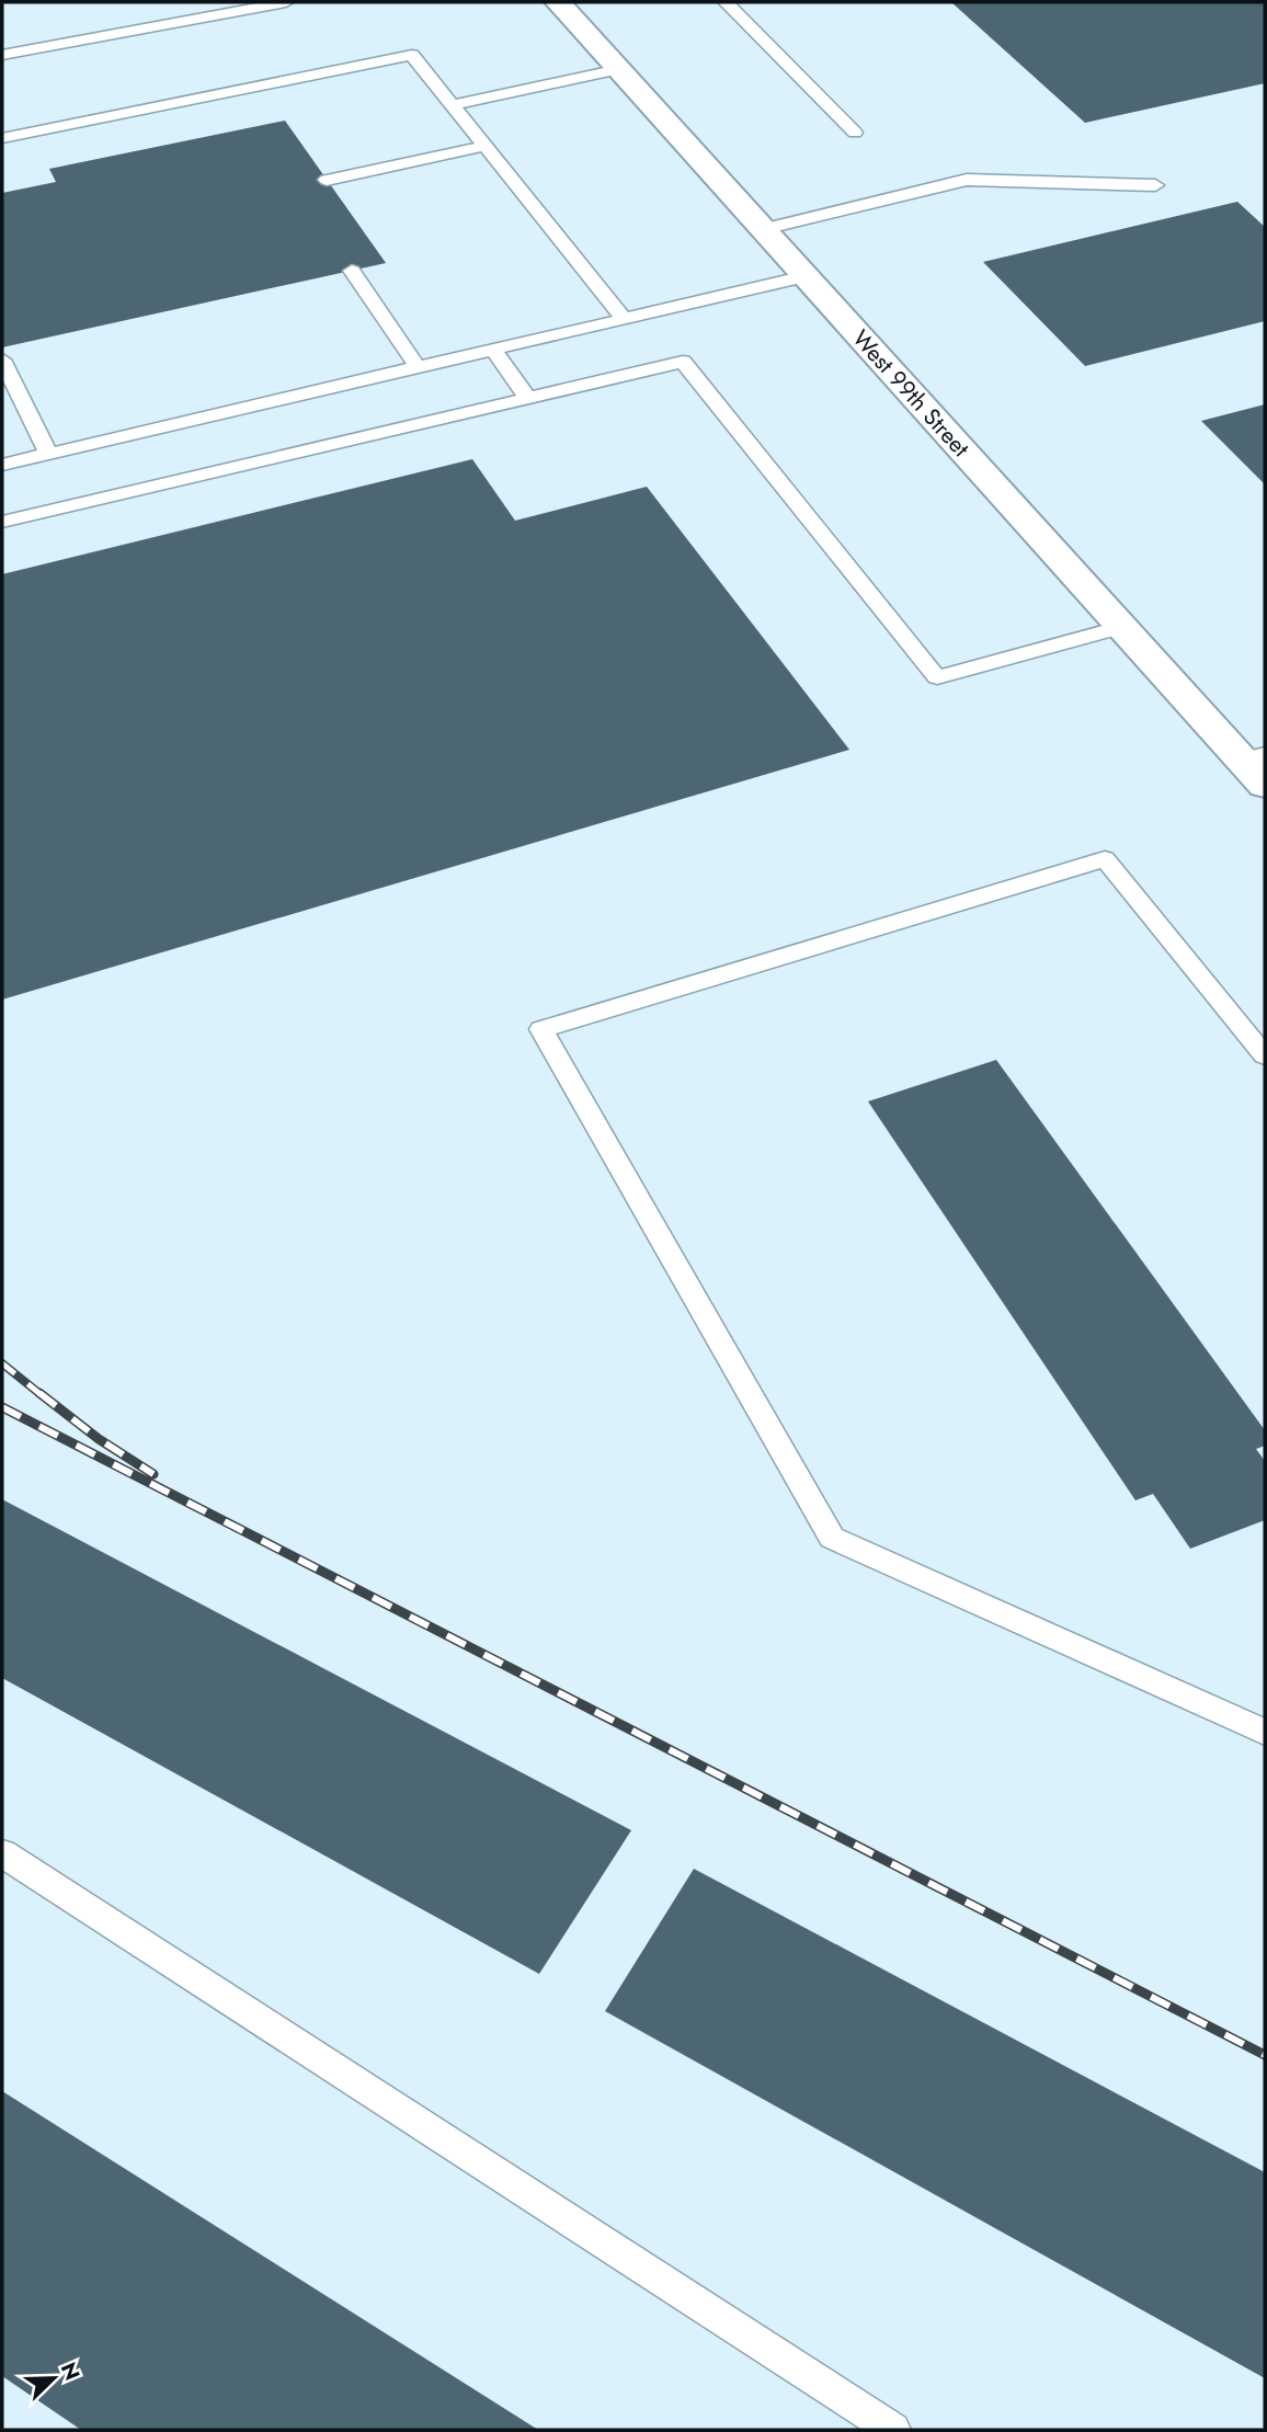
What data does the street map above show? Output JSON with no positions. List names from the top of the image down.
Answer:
{
  "streets": {
    "street": ["West 99th Street"]
  },
  "north": "top right"
}
